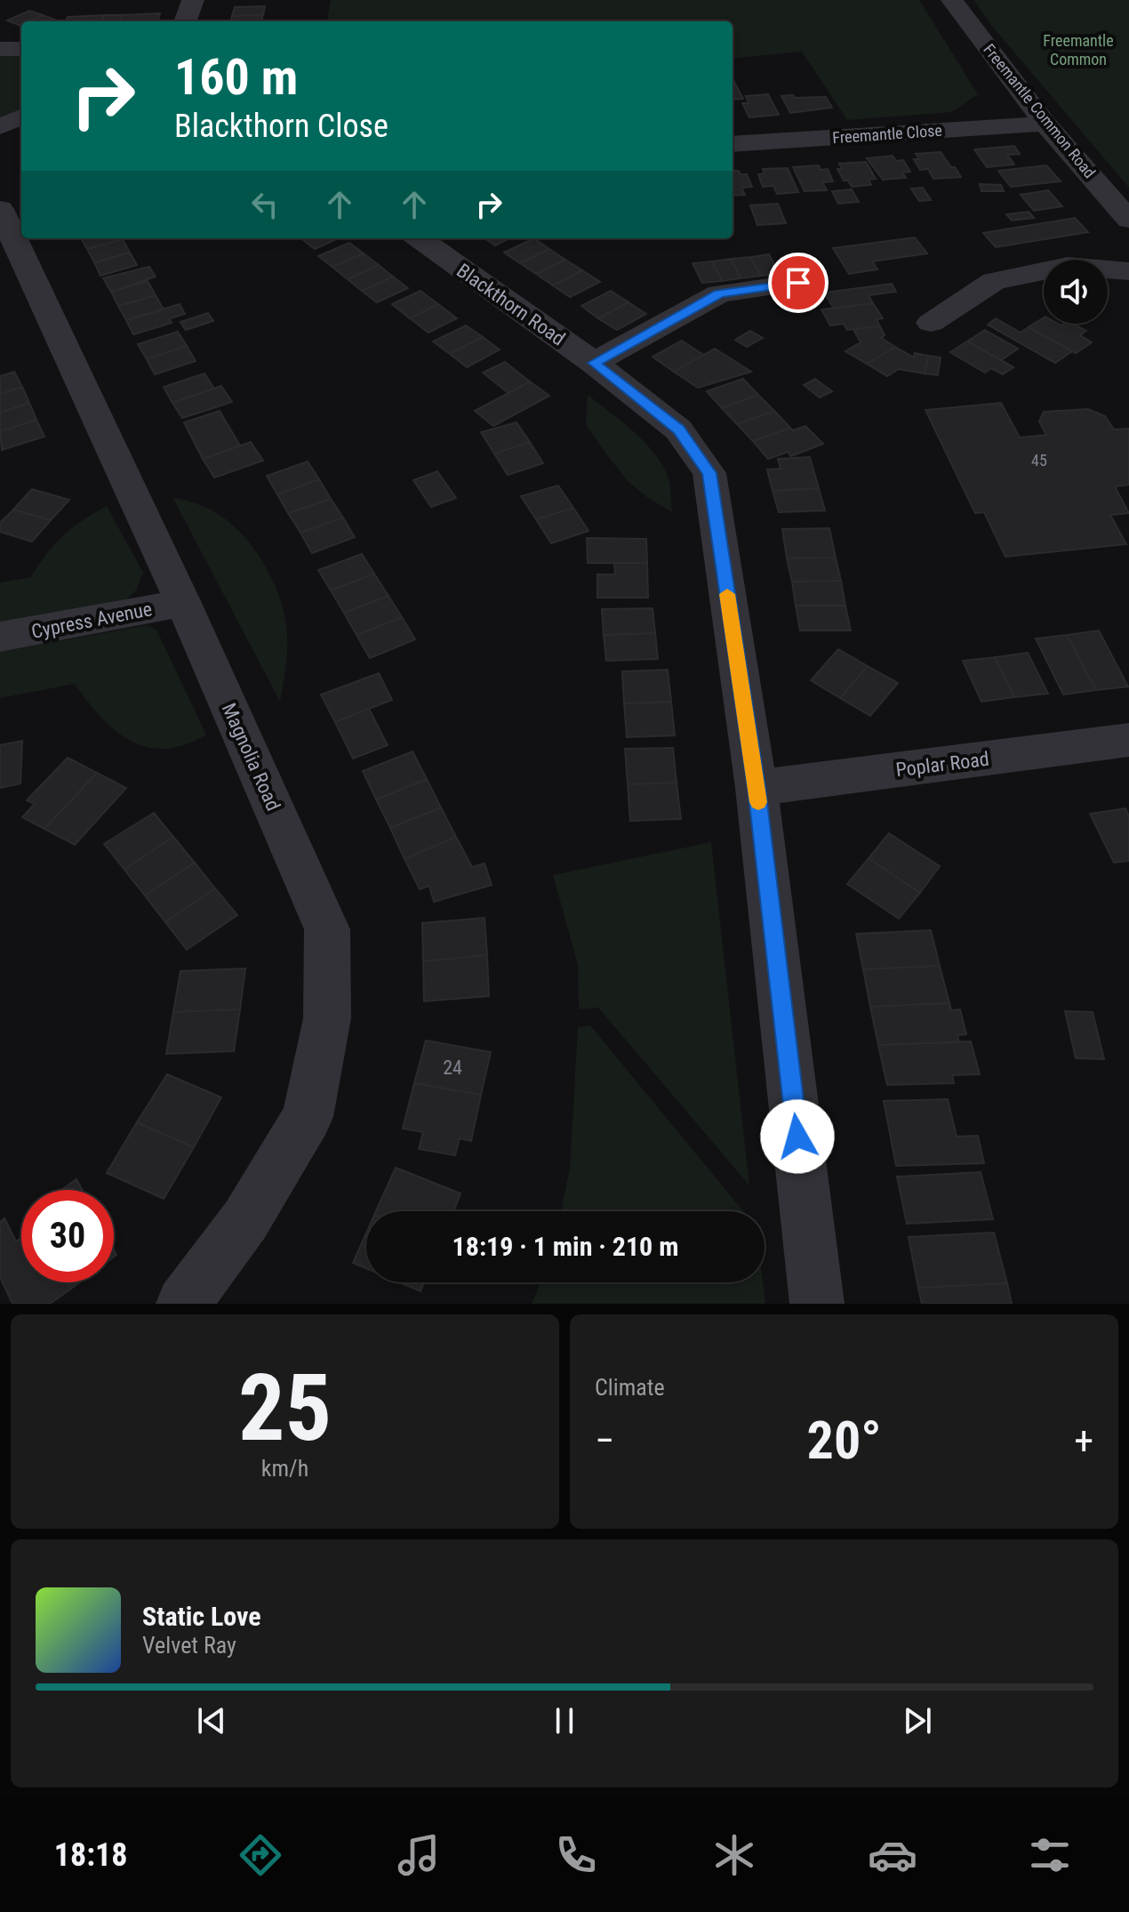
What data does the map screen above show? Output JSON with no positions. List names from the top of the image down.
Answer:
{
  "streets": {
    "street": [
      "Freemantle Common Road",
      "Freemantle Close",
      "Blackthorn Road",
      "Cypress Avenue",
      "Magnolia Road",
      "Poplar Road"
    ]
  },
  "crossings": [
    ["Freemantle Common Road", "Freemantle Close"],
    ["Blackthorn Road", "Poplar Road"],
    ["Cypress Avenue", "Magnolia Road"]
  ],
  "parks": ["Freemantle Common"],
  "house_numbers": ["45", "24"],
  "page": {
    "turn": ["160 m", "Blackthorn Close"],
    "limit": "30",
    "trip": "18:19 · 1 min · 210 m",
    "tile": [
      ["25", "km/h"],
      "Climate"
    ],
    "heat": ["−", "20°", "+"],
    "song": ["Static Love", "Velvet Ray"],
    "tabs": "18:18"
  }
}
